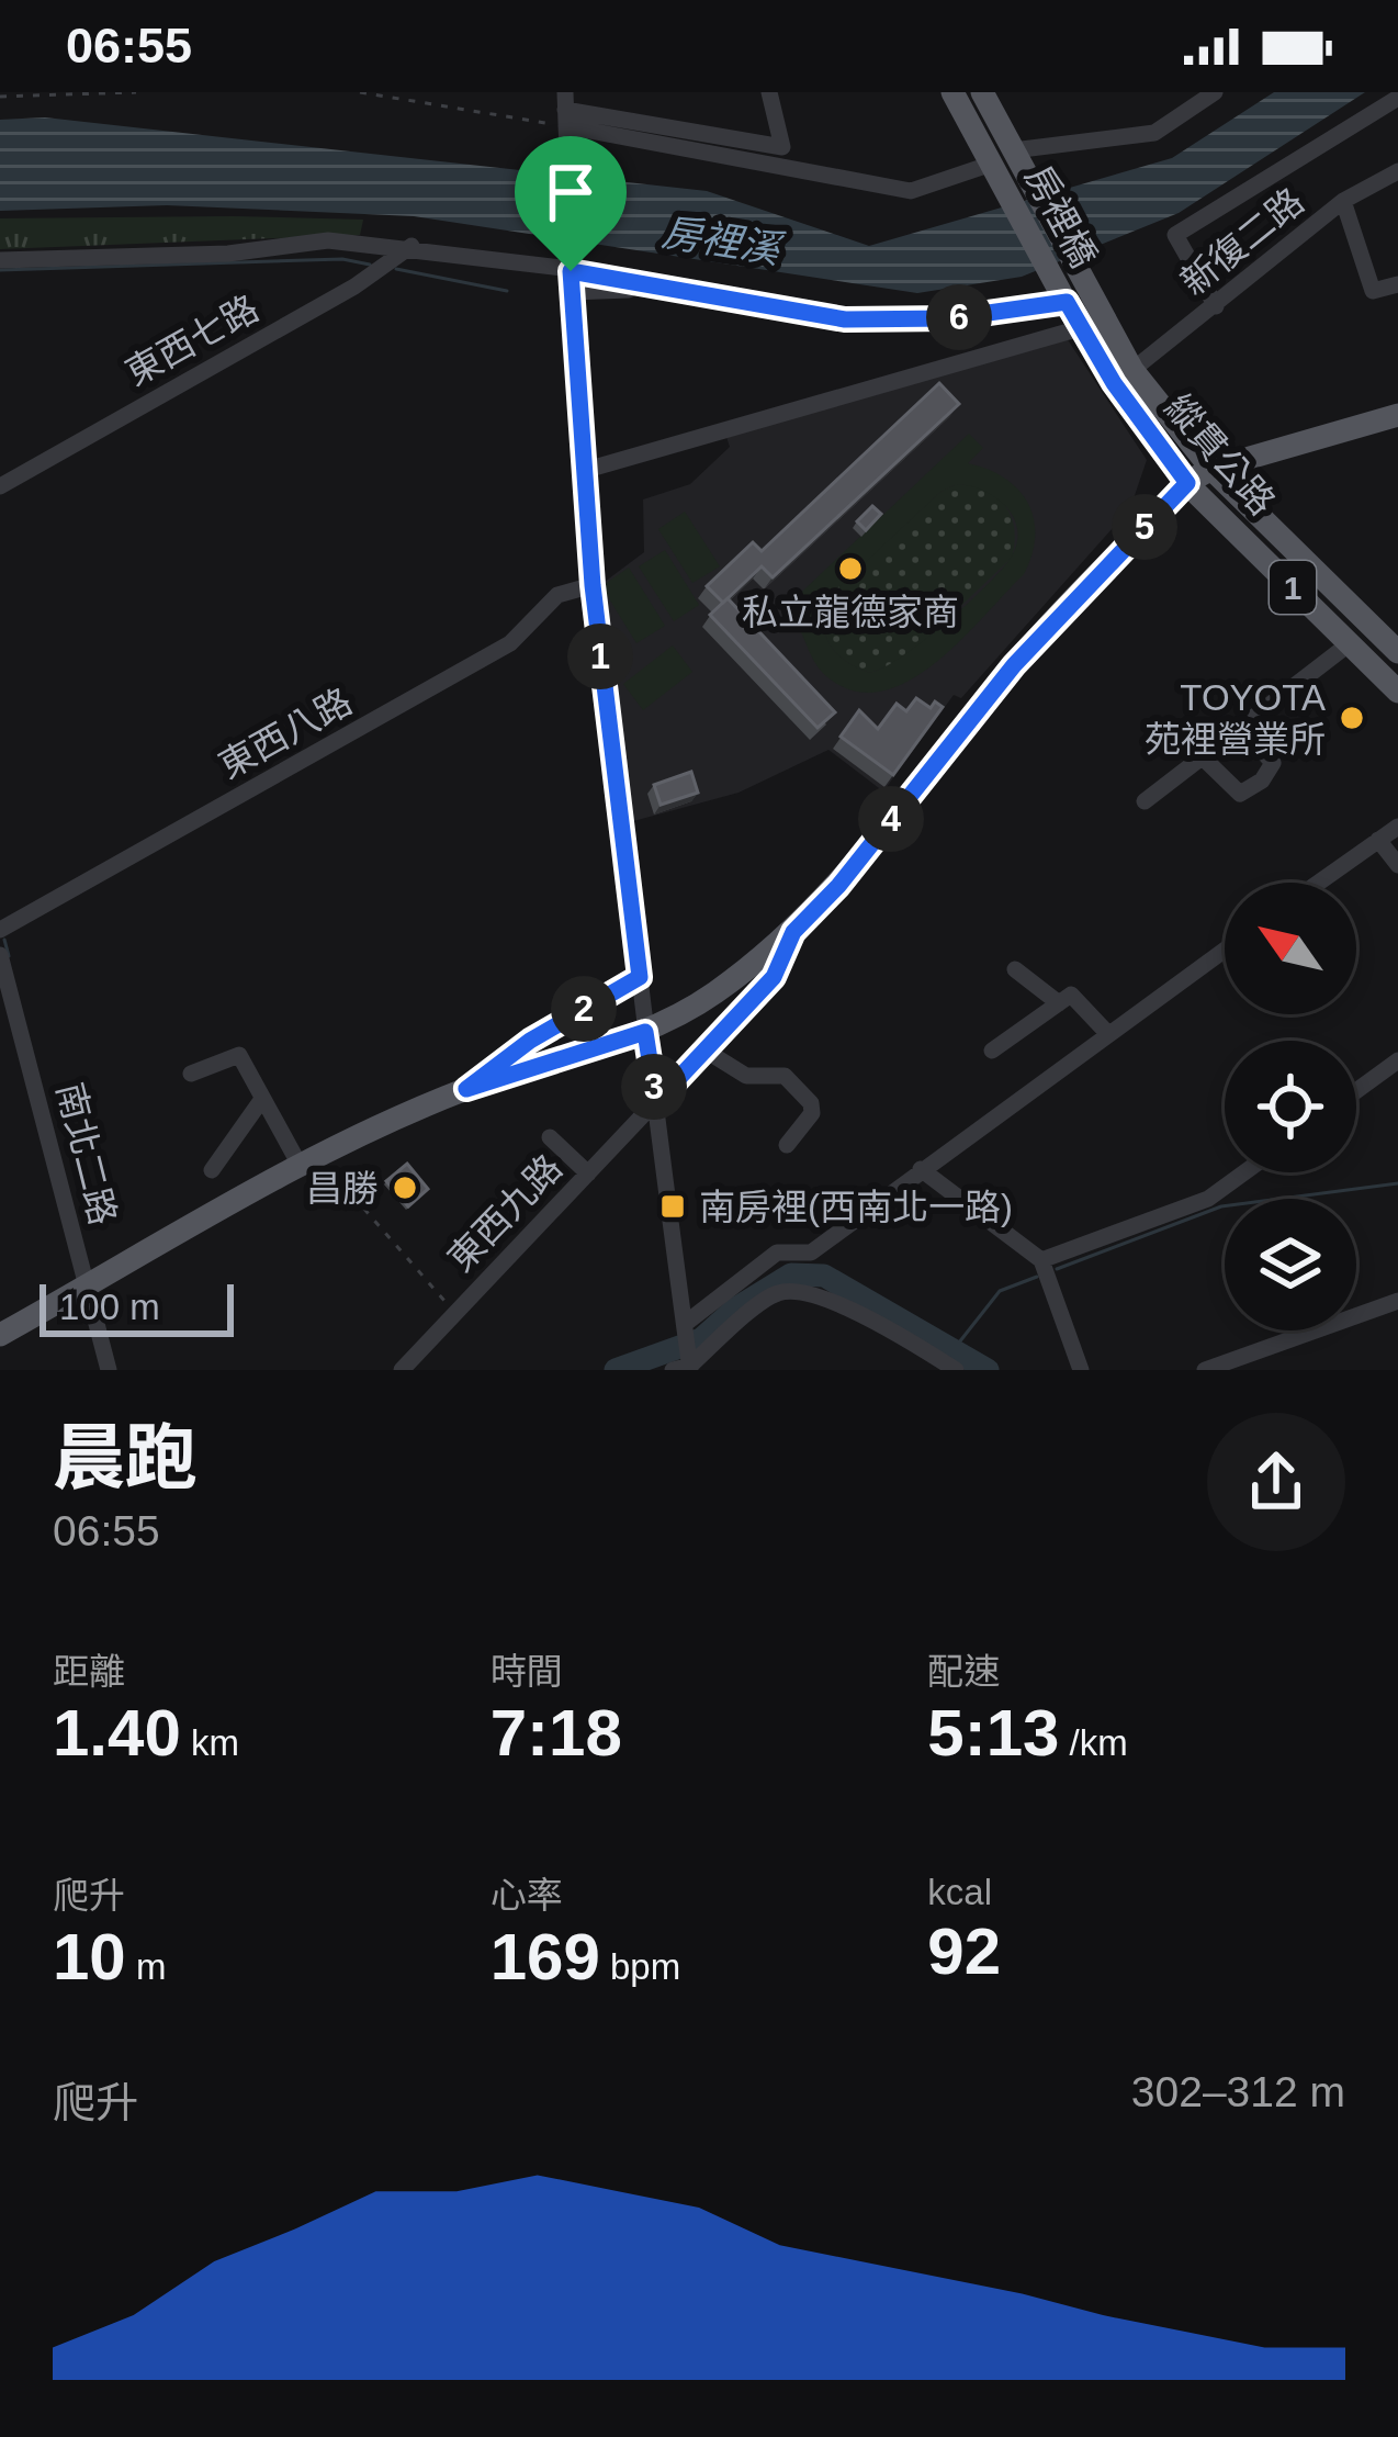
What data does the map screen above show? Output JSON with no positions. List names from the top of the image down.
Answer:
{
  "streets": {
    "main road": ["房裡橋", "縱貫公路", "1"],
    "street": [
      "新復二路",
      "東西七路",
      "東西八路",
      "南北二路",
      "東西九路"
    ]
  },
  "crossings": [
    ["房裡橋", "縱貫公路"],
    ["房裡橋", "1"],
    ["新復二路", "縱貫公路"]
  ],
  "water": ["房裡溪"],
  "places": {
    "other": ["私立龍德家商", "TOYOTA 苑裡營業所", "昌勝"],
    "transit": ["南房裡(西南北一路)"]
  },
  "scale_bar": "100 m",
  "north": "top left",
  "page": {
    "status": "06:55",
    "pins": [
      "6",
      "5",
      "1",
      "4",
      "2",
      "3"
    ],
    "scale": "100 m",
    "heading": ["晨跑", "06:55"],
    "stats": [
      ["距離", "1.40 km"],
      ["時間", "7:18"],
      ["配速", "5:13 /km"],
      ["爬升", "10 m"],
      ["心率", "169 bpm"],
      ["kcal", "92"]
    ],
    "chart": ["爬升", "302–312 m"]
  }
}
